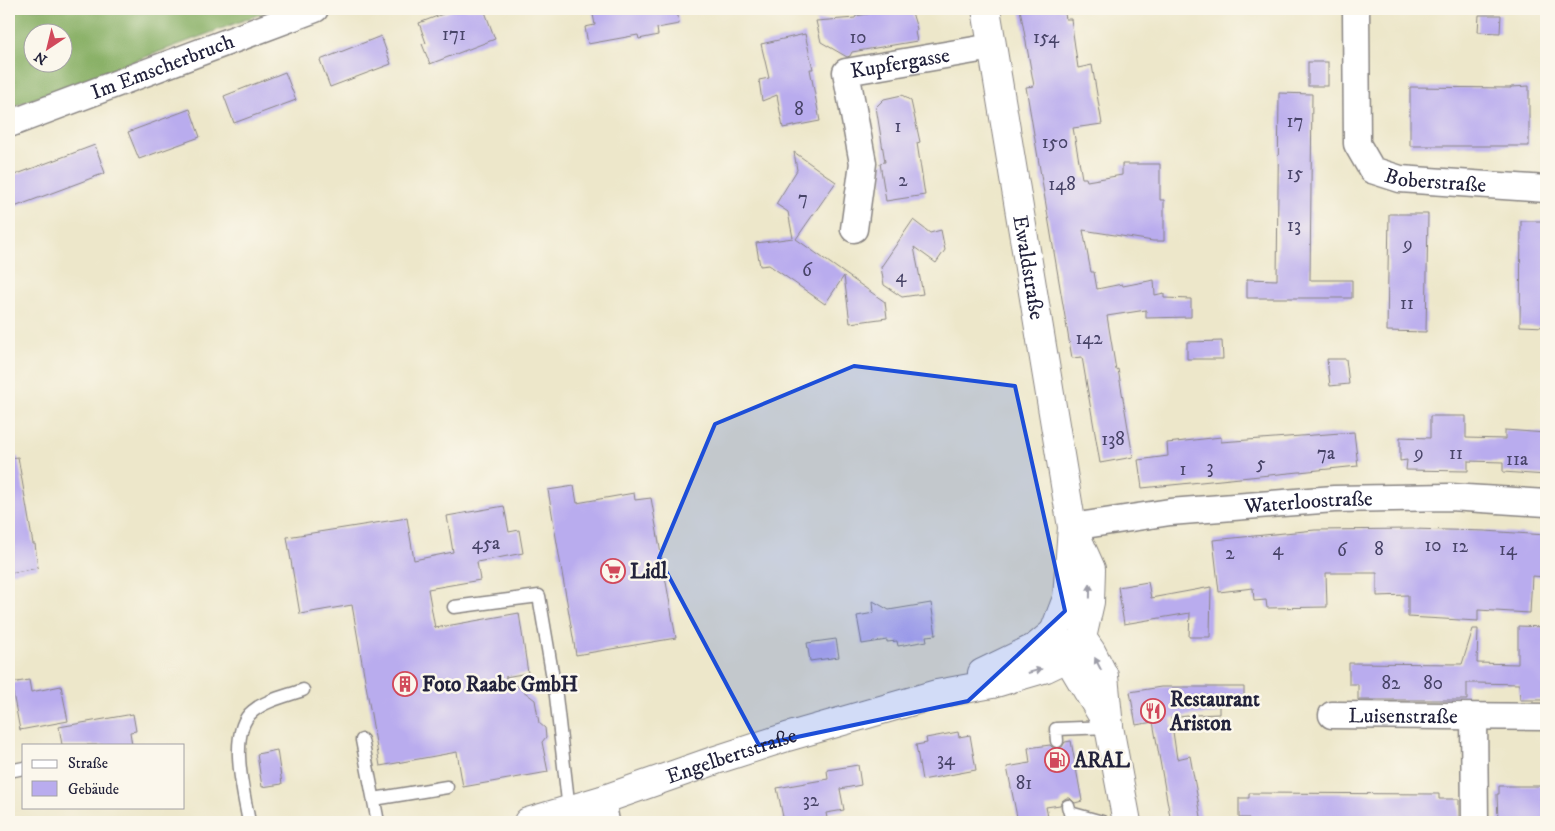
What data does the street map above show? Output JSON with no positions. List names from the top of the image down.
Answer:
{
  "streets": {
    "main road": ["Ewaldstraße", "Engelbertstraße"],
    "street": [
      "Kupfergasse",
      "Im Emscherbruch",
      "Boberstraße",
      "Waterloostraße",
      "Luisenstraße"
    ]
  },
  "crossings": [
    ["Kupfergasse", "Ewaldstraße"],
    ["Ewaldstraße", "Waterloostraße"],
    ["Ewaldstraße", "Engelbertstraße"]
  ],
  "places": {
    "supermarket": ["Lidl"],
    "building": ["Foto Raabe GmbH"],
    "restaurant": ["Restaurant Ariston"],
    "fuel station": ["ARAL"]
  },
  "house_numbers": [
    "171",
    "10",
    "154",
    "8",
    "17",
    "1",
    "150",
    "15",
    "2",
    "148",
    "7",
    "13",
    "9",
    "6",
    "4",
    "11",
    "142",
    "138",
    "7a",
    "9",
    "11",
    "11a",
    "5",
    "3",
    "1",
    "45a",
    "10",
    "12",
    "4",
    "8",
    "14",
    "6",
    "2",
    "82",
    "80",
    "34",
    "81",
    "32"
  ],
  "legend": ["Straße", "Gebäude"],
  "north": "bottom left"
}
